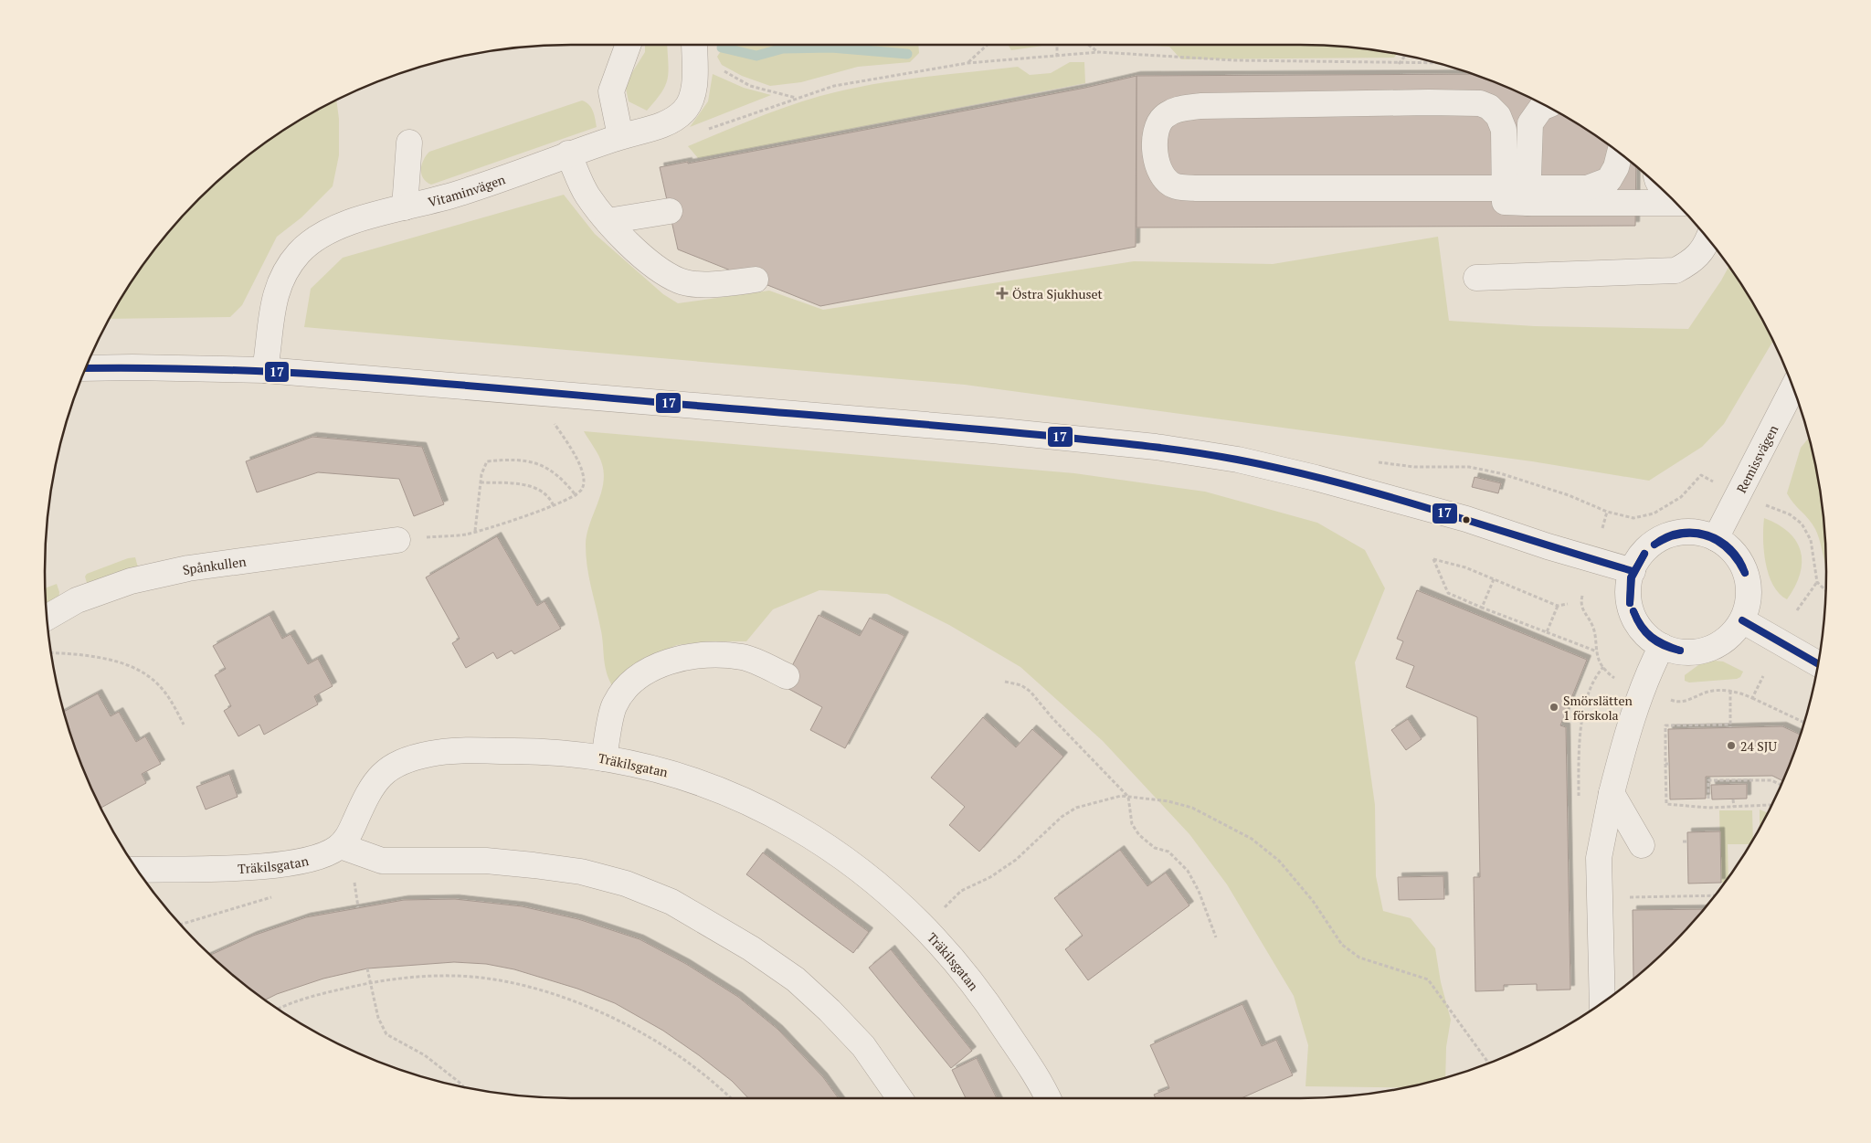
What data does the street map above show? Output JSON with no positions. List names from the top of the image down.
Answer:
{
  "streets": {
    "street": [
      "Vitaminvägen",
      "Remissvägen",
      "Spånkullen",
      "Träkilsgatan"
    ]
  },
  "places": {
    "health": ["Östra Sjukhuset"],
    "other": ["Smörslätten 1 förskola", "24 SJU"]
  },
  "lines": ["transit line 17"]
}
